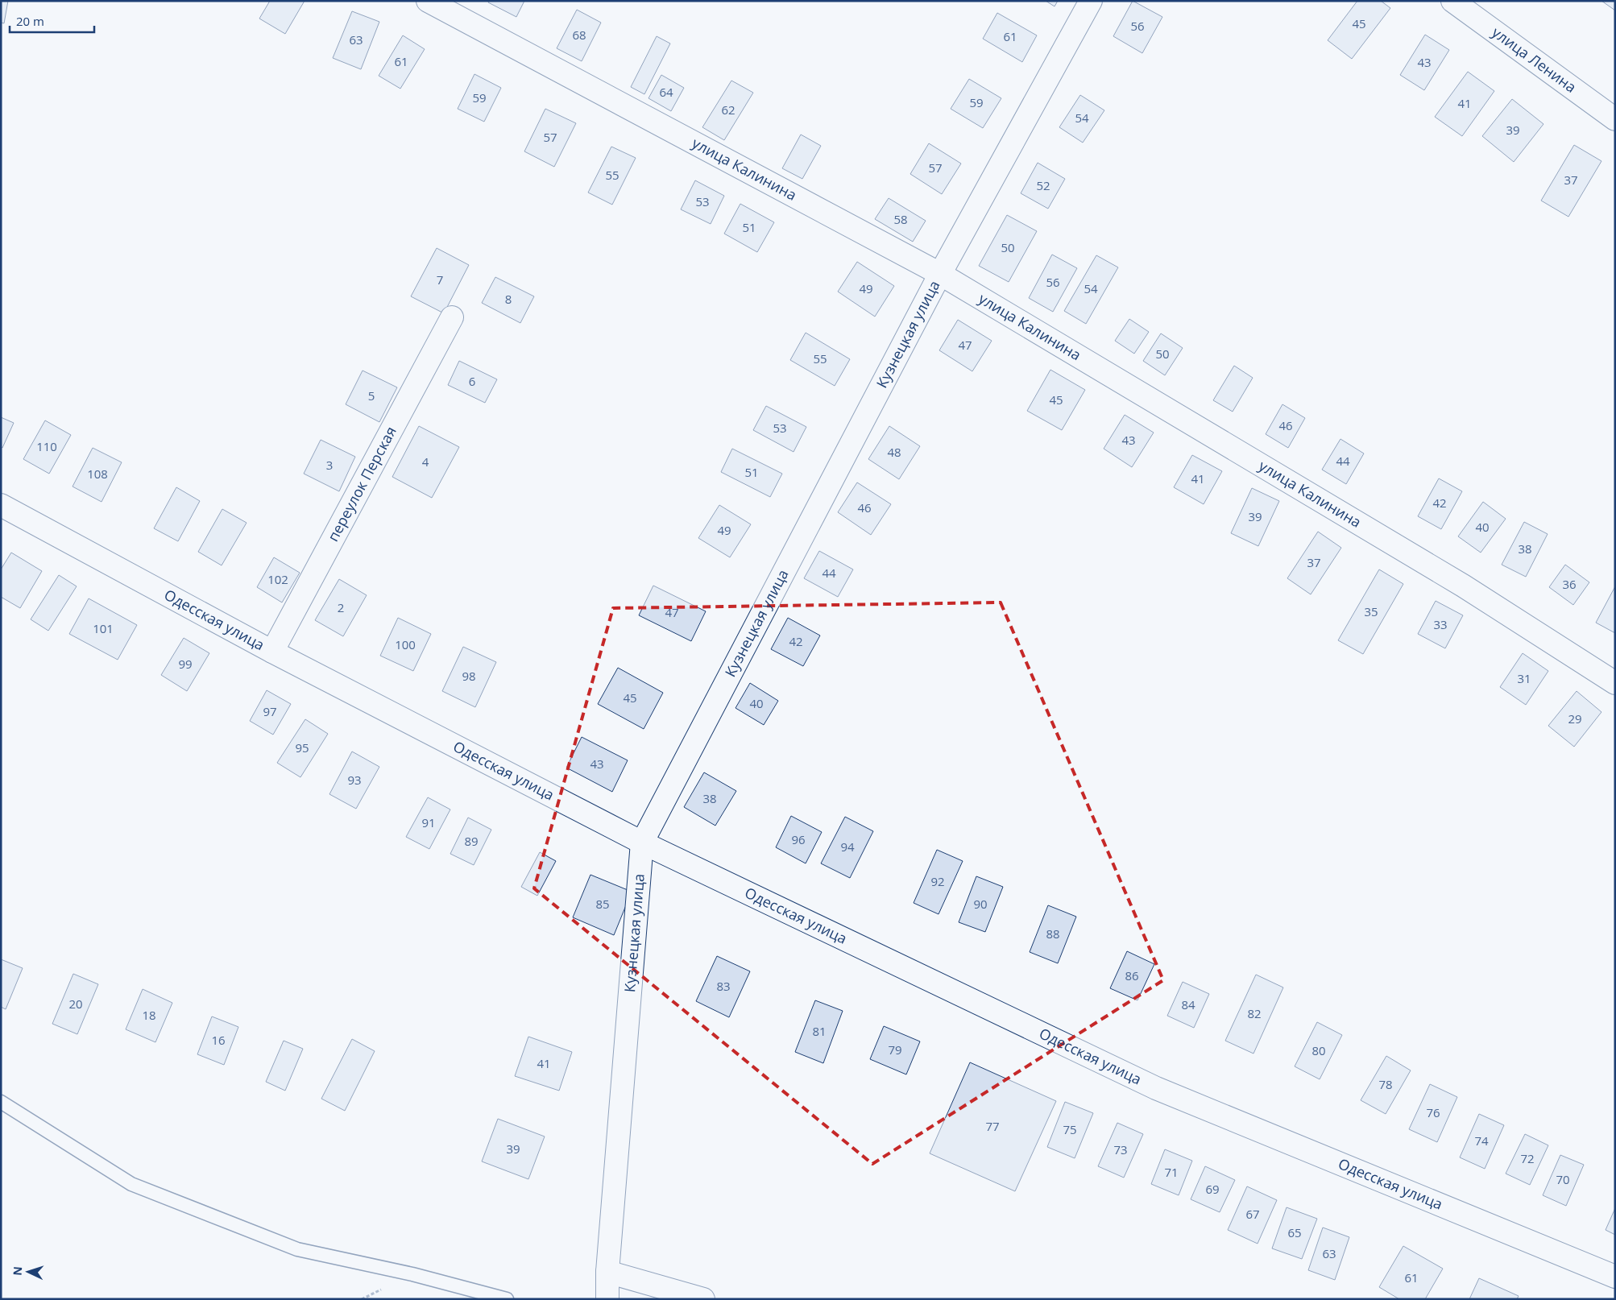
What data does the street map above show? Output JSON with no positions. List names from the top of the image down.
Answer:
{
  "streets": {
    "street": [
      "улица Ленина",
      "улица Калинина",
      "Кузнецкая улица",
      "переулок Перская",
      "Одесская улица"
    ]
  },
  "crossings": [
    ["улица Калинина", "Кузнецкая улица"],
    ["Кузнецкая улица", "Одесская улица"],
    ["переулок Перская", "Одесская улица"]
  ],
  "house_numbers": [
    "45",
    "56",
    "68",
    "61",
    "63",
    "61",
    "43",
    "64",
    "59",
    "59",
    "41",
    "62",
    "54",
    "39",
    "57",
    "57",
    "55",
    "37",
    "52",
    "53",
    "58",
    "51",
    "50",
    "7",
    "56",
    "49",
    "54",
    "8",
    "47",
    "50",
    "55",
    "6",
    "5",
    "45",
    "46",
    "53",
    "43",
    "110",
    "48",
    "44",
    "4",
    "3",
    "51",
    "108",
    "41",
    "42",
    "46",
    "39",
    "40",
    "49",
    "38",
    "37",
    "44",
    "102",
    "36",
    "2",
    "35",
    "47",
    "33",
    "101",
    "42",
    "100",
    "99",
    "98",
    "31",
    "45",
    "40",
    "97",
    "29",
    "95",
    "43",
    "93",
    "38",
    "91",
    "96",
    "89",
    "94",
    "92",
    "85",
    "90",
    "88",
    "86",
    "83",
    "20",
    "84",
    "82",
    "18",
    "81",
    "16",
    "79",
    "80",
    "41",
    "78",
    "76",
    "77",
    "75",
    "74",
    "39",
    "73",
    "72",
    "71",
    "70",
    "69",
    "67",
    "65",
    "63",
    "61"
  ],
  "scale_bar": "20 m",
  "north": "left"
}
